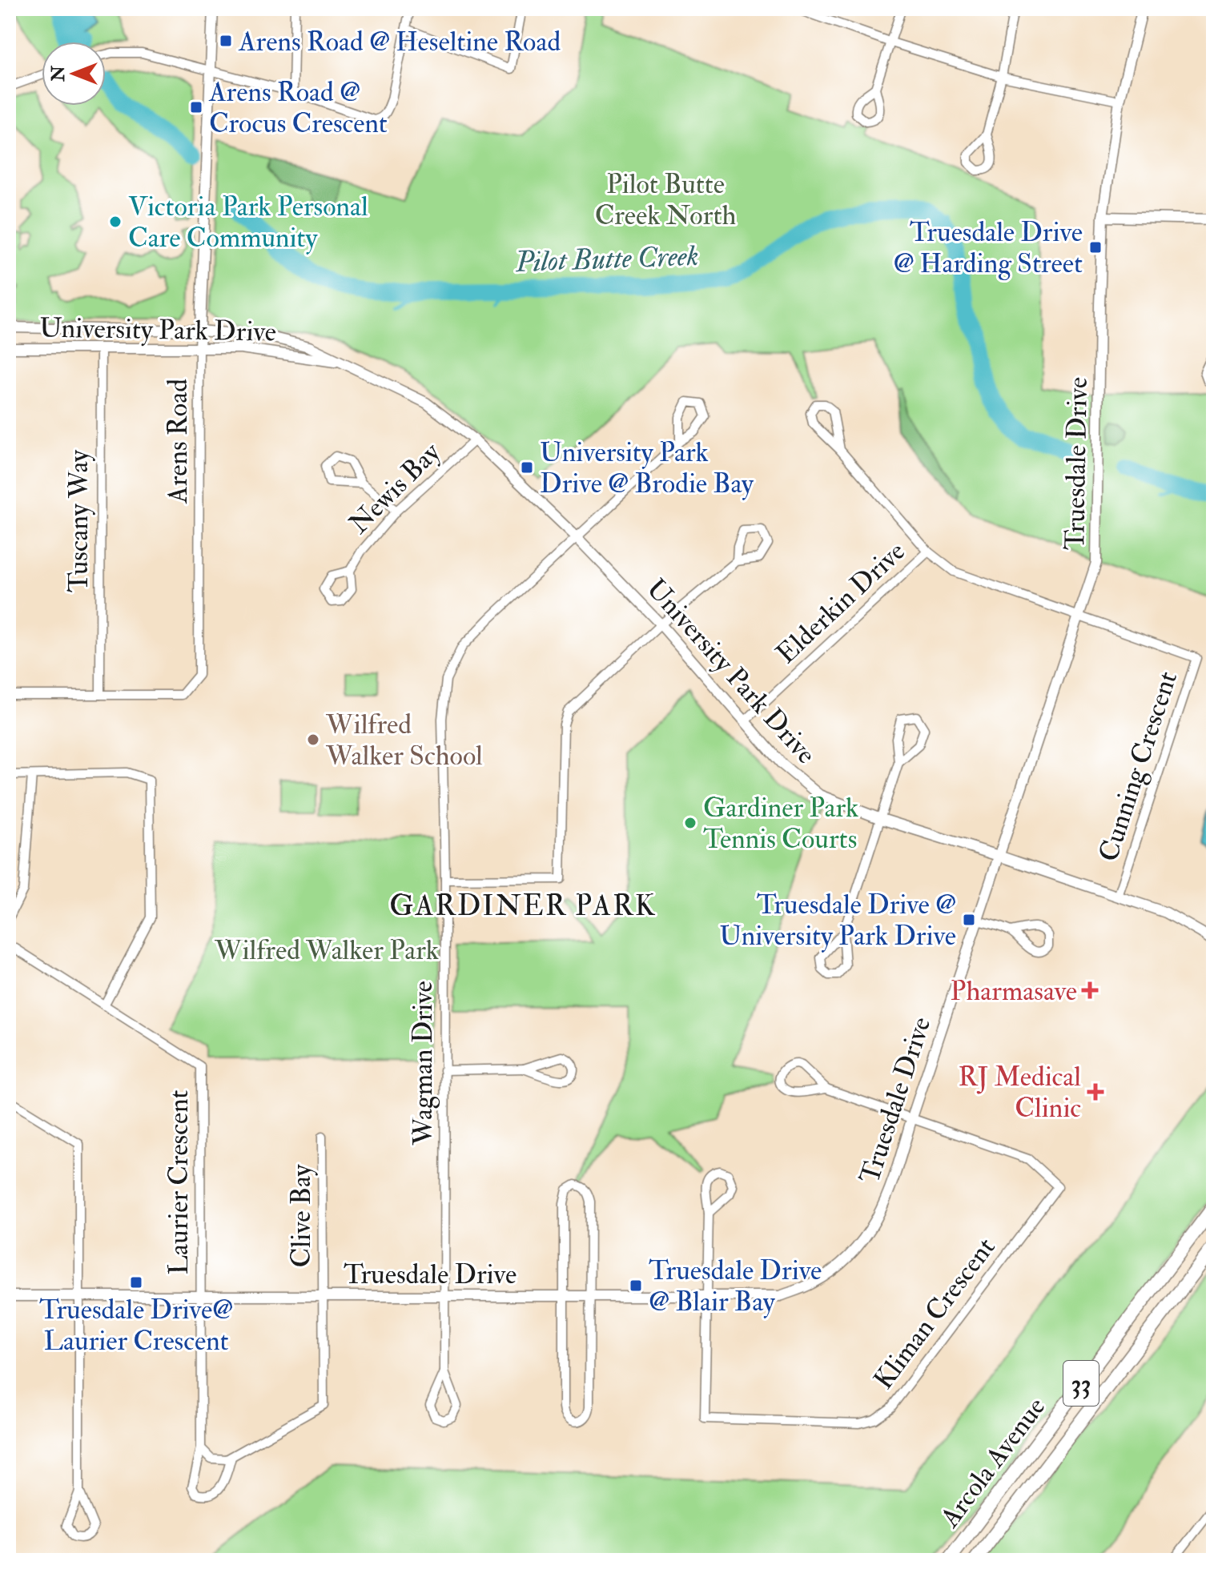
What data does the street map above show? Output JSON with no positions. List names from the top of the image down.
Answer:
{
  "streets": {
    "main road": ["33", "Arcola Avenue"],
    "street": [
      "University Park Drive",
      "Arens Road",
      "Truesdale Drive",
      "Newis Bay",
      "Tuscany Way",
      "Elderkin Drive",
      "Cunning Crescent",
      "Wagman Drive",
      "Laurier Crescent",
      "Clive Bay",
      "Kliman Crescent"
    ]
  },
  "crossings": [
    ["University Park Drive", "Arens Road"],
    ["University Park Drive", "Truesdale Drive"],
    ["University Park Drive", "Newis Bay"],
    ["University Park Drive", "Tuscany Way"],
    ["University Park Drive", "Elderkin Drive"],
    ["University Park Drive", "Cunning Crescent"],
    ["University Park Drive", "Wagman Drive"],
    ["Arens Road", "Tuscany Way"],
    ["Truesdale Drive", "Elderkin Drive"],
    ["Truesdale Drive", "Cunning Crescent"],
    ["Truesdale Drive", "Wagman Drive"],
    ["Truesdale Drive", "Laurier Crescent"],
    ["Truesdale Drive", "Clive Bay"],
    ["Truesdale Drive", "Kliman Crescent"],
    ["Elderkin Drive", "Cunning Crescent"]
  ],
  "districts": ["GARDINER PARK"],
  "water": ["Pilot Butte Creek"],
  "parks": ["Pilot Butte Creek North", "Wilfred Walker Park"],
  "places": {
    "transit": [
      "Arens Road @ Heseltine Road",
      "Arens Road @ Crocus Crescent",
      "Truesdale Drive @ Harding Street",
      "University Park Drive @ Brodie Bay",
      "Truesdale Drive @ University Park Drive",
      "Truesdale Drive@ Laurier Crescent",
      "Truesdale Drive @ Blair Bay"
    ],
    "other": ["Victoria Park Personal Care Community", "Wilfred Walker School", "Gardiner Park Tennis Courts"],
    "health": ["Pharmasave", "RJ Medical Clinic"]
  },
  "north": "left"
}
